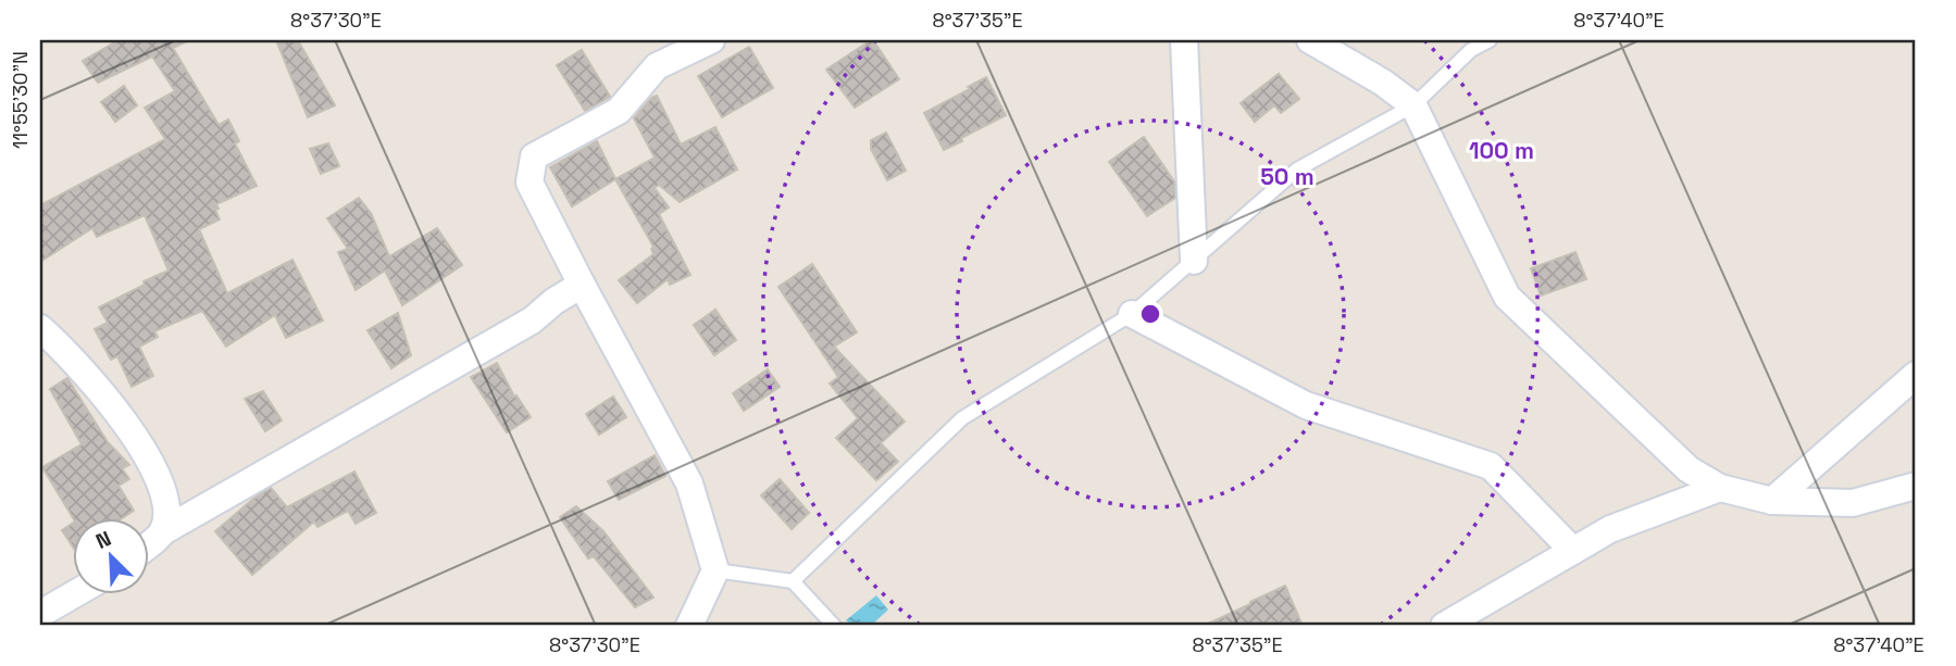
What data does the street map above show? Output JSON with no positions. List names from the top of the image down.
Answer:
{
  "north": "top left",
  "coordinates": [
    "8°37'30\"E",
    "8°37'35\"E",
    "8°37'40\"E",
    "11°55'30\"N"
  ],
  "rings": ["100 m", "50 m"]
}
